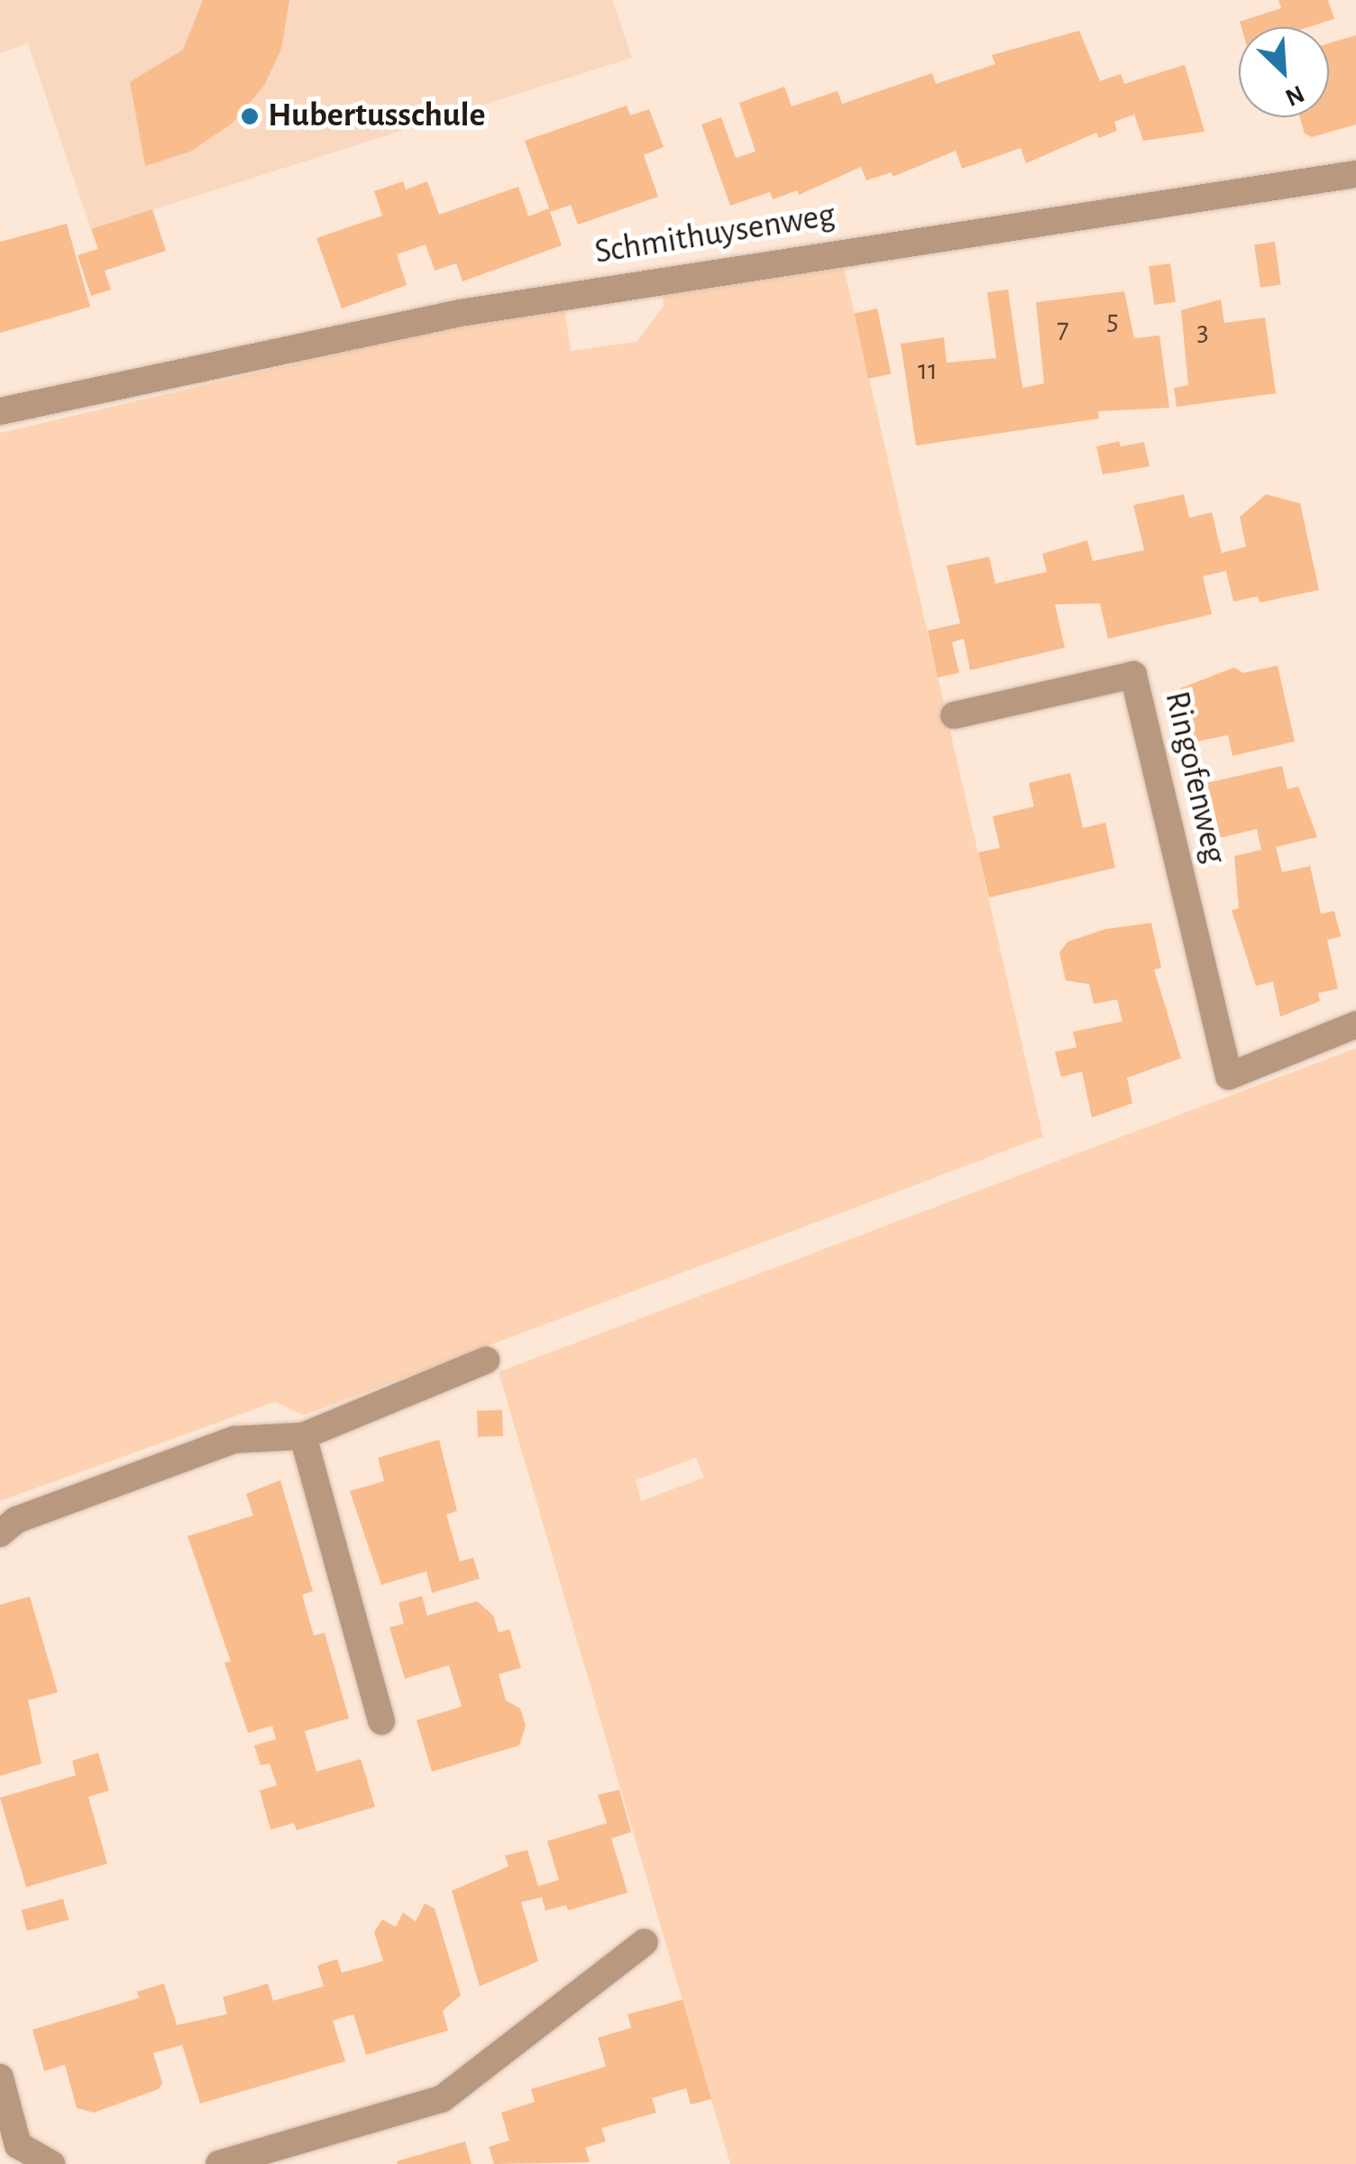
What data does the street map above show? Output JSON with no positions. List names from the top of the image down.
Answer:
{
  "streets": {
    "street": ["Schmithuysenweg", "Ringofenweg"]
  },
  "places": ["Hubertusschule"],
  "house_numbers": [
    "5",
    "7",
    "3",
    "11"
  ],
  "north": "bottom right"
}
